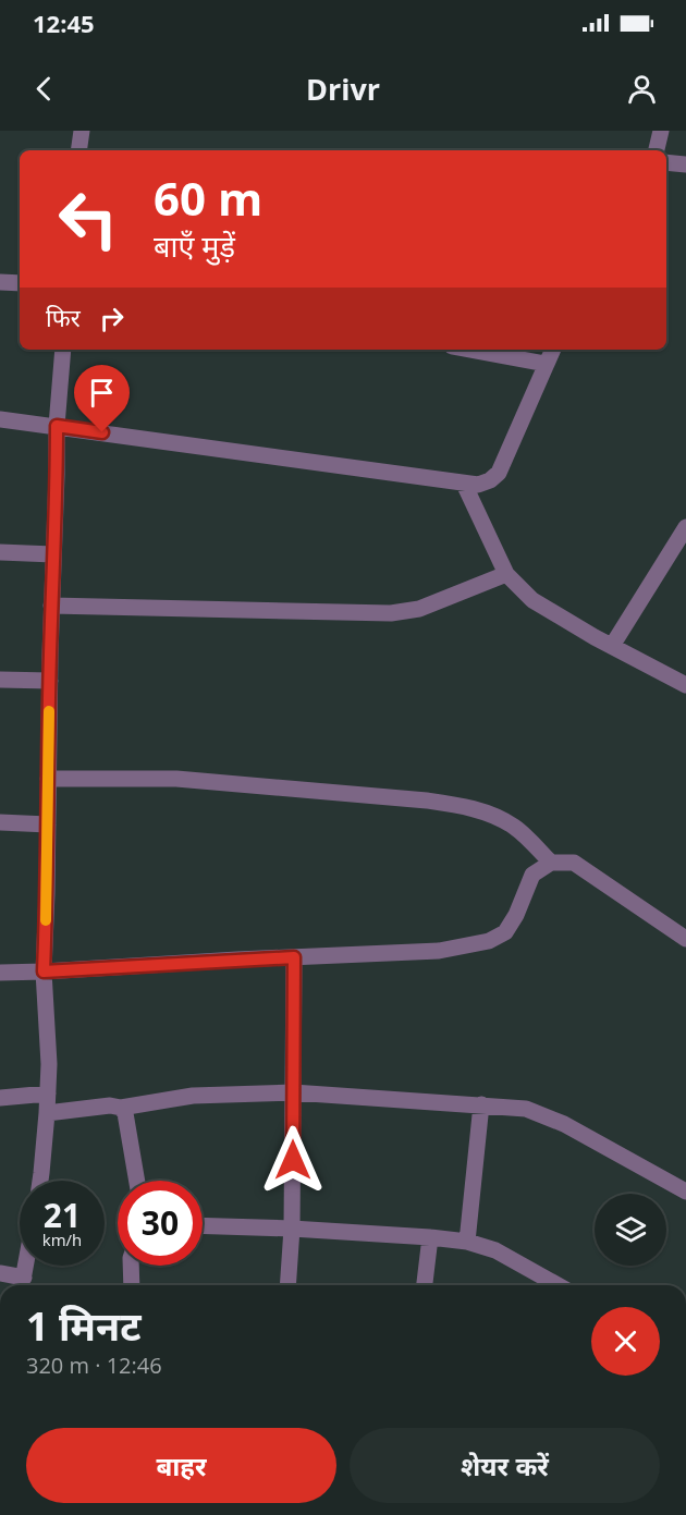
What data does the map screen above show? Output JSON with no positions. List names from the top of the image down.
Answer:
{
  "page": {
    "status": "12:45",
    "header": "Drivr",
    "turn": ["60 m", "बाएँ मुड़ें"],
    "then": "फिर",
    "speed": "21 km/h",
    "limit": "30",
    "heading": ["1 मिनट", "320 m · 12:46"],
    "buttons": ["बाहर", "शेयर करें"]
  }
}
